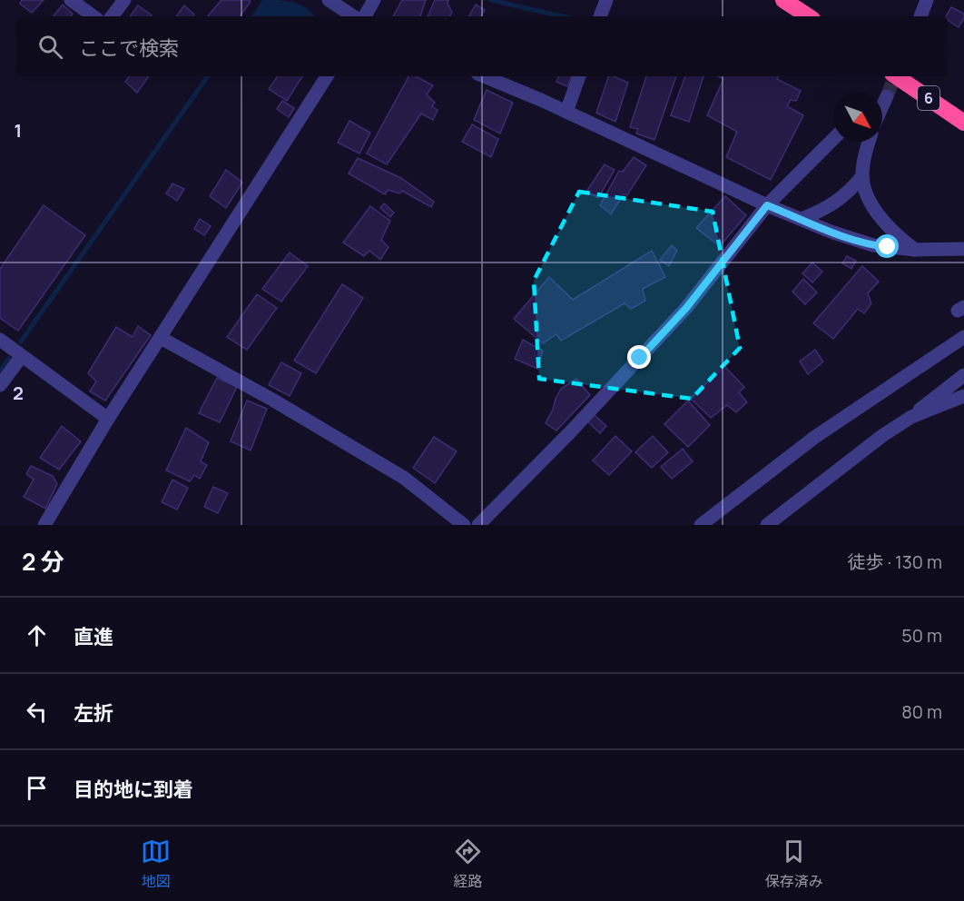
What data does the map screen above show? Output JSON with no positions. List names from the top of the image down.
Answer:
{
  "streets": {
    "highway": ["6"]
  },
  "north": "bottom right",
  "page": {
    "search": "ここで検索",
    "heading": ["2 分", "徒歩 · 130 m"],
    "list": [
      ["直進", "50 m"],
      ["左折", "80 m"],
      "目的地に到着"
    ],
    "nav": ["地図", "経路", "保存済み"]
  },
  "grid": {
    "rows": ["1", "2"]
  }
}
